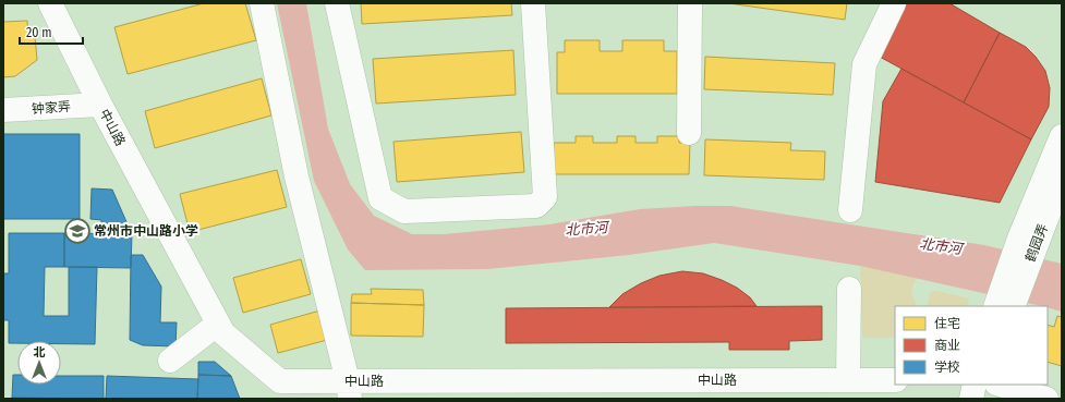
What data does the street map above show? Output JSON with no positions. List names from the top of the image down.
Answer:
{
  "streets": {
    "street": ["钟家弄", "中山路", "鹤园弄"]
  },
  "crossings": [
    ["钟家弄", "中山路"]
  ],
  "water": ["北市河"],
  "places": {
    "school or university": ["常州市中山路小学"]
  },
  "legend": ["住宅", "商业", "学校"],
  "scale_bar": "20 m",
  "north": "top"
}
